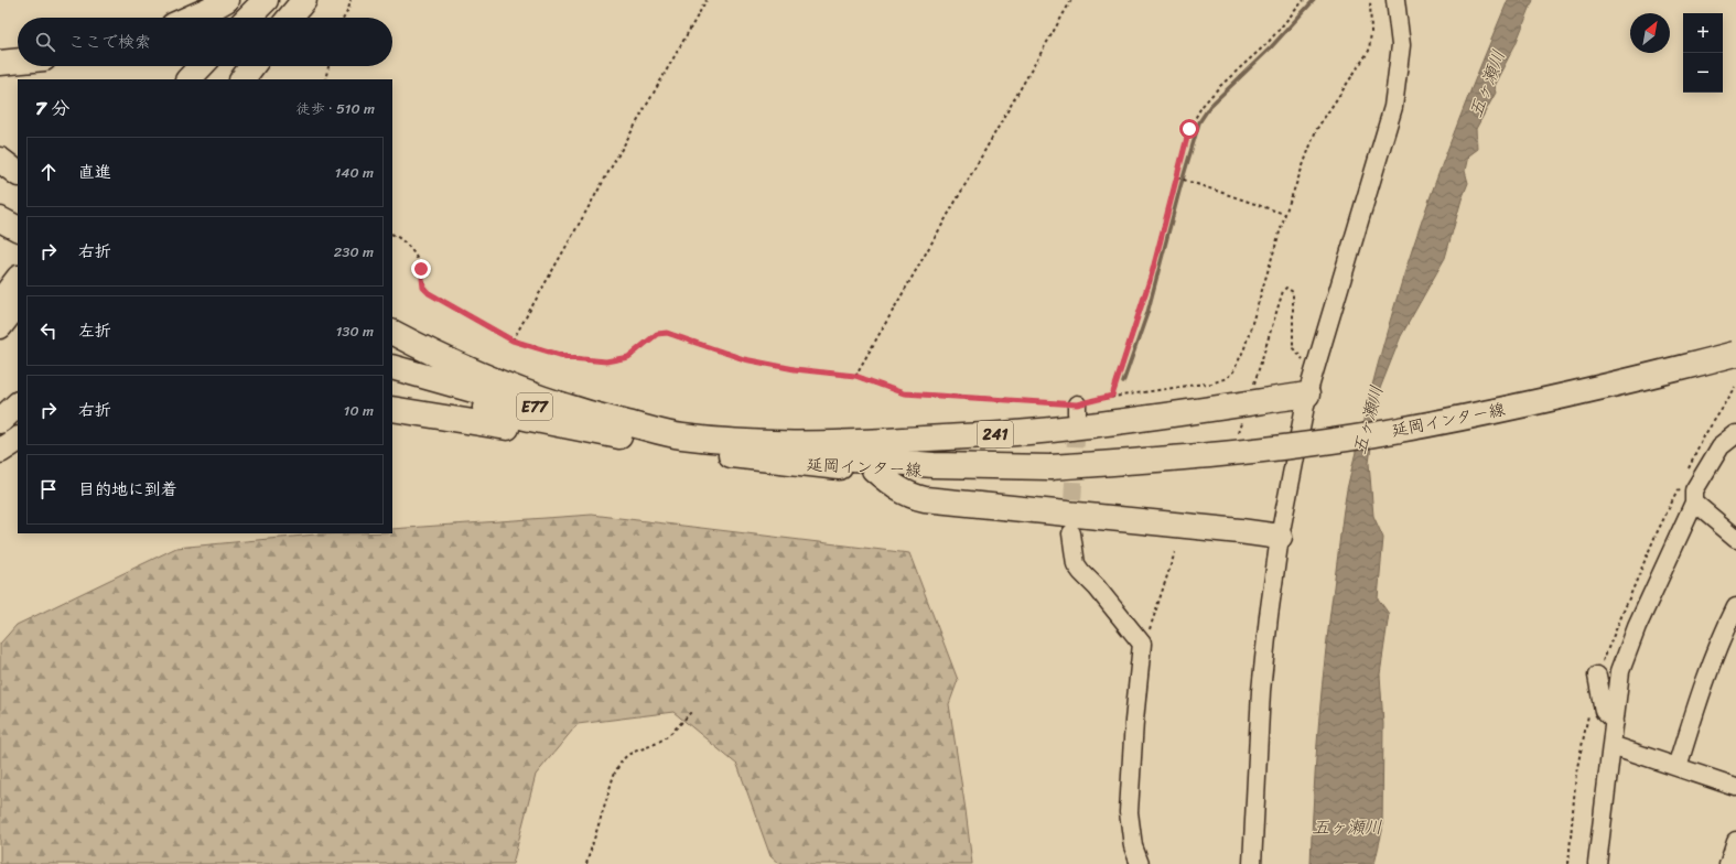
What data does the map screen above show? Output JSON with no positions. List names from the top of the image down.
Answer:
{
  "streets": {
    "highway": ["E77", "延岡インター線", "241"]
  },
  "crossings": [
    ["E77", "延岡インター線"],
    ["E77", "241"],
    ["延岡インター線", "241"]
  ],
  "water": ["五ヶ瀬川"],
  "north": "top right",
  "page": {
    "map_buttons": ["+", "−"],
    "search": "ここで検索",
    "heading": ["7 分", "徒歩 · 510 m"],
    "list": [
      ["直進", "140 m"],
      ["右折", "230 m"],
      ["左折", "130 m"],
      ["右折", "10 m"],
      "目的地に到着"
    ]
  }
}
